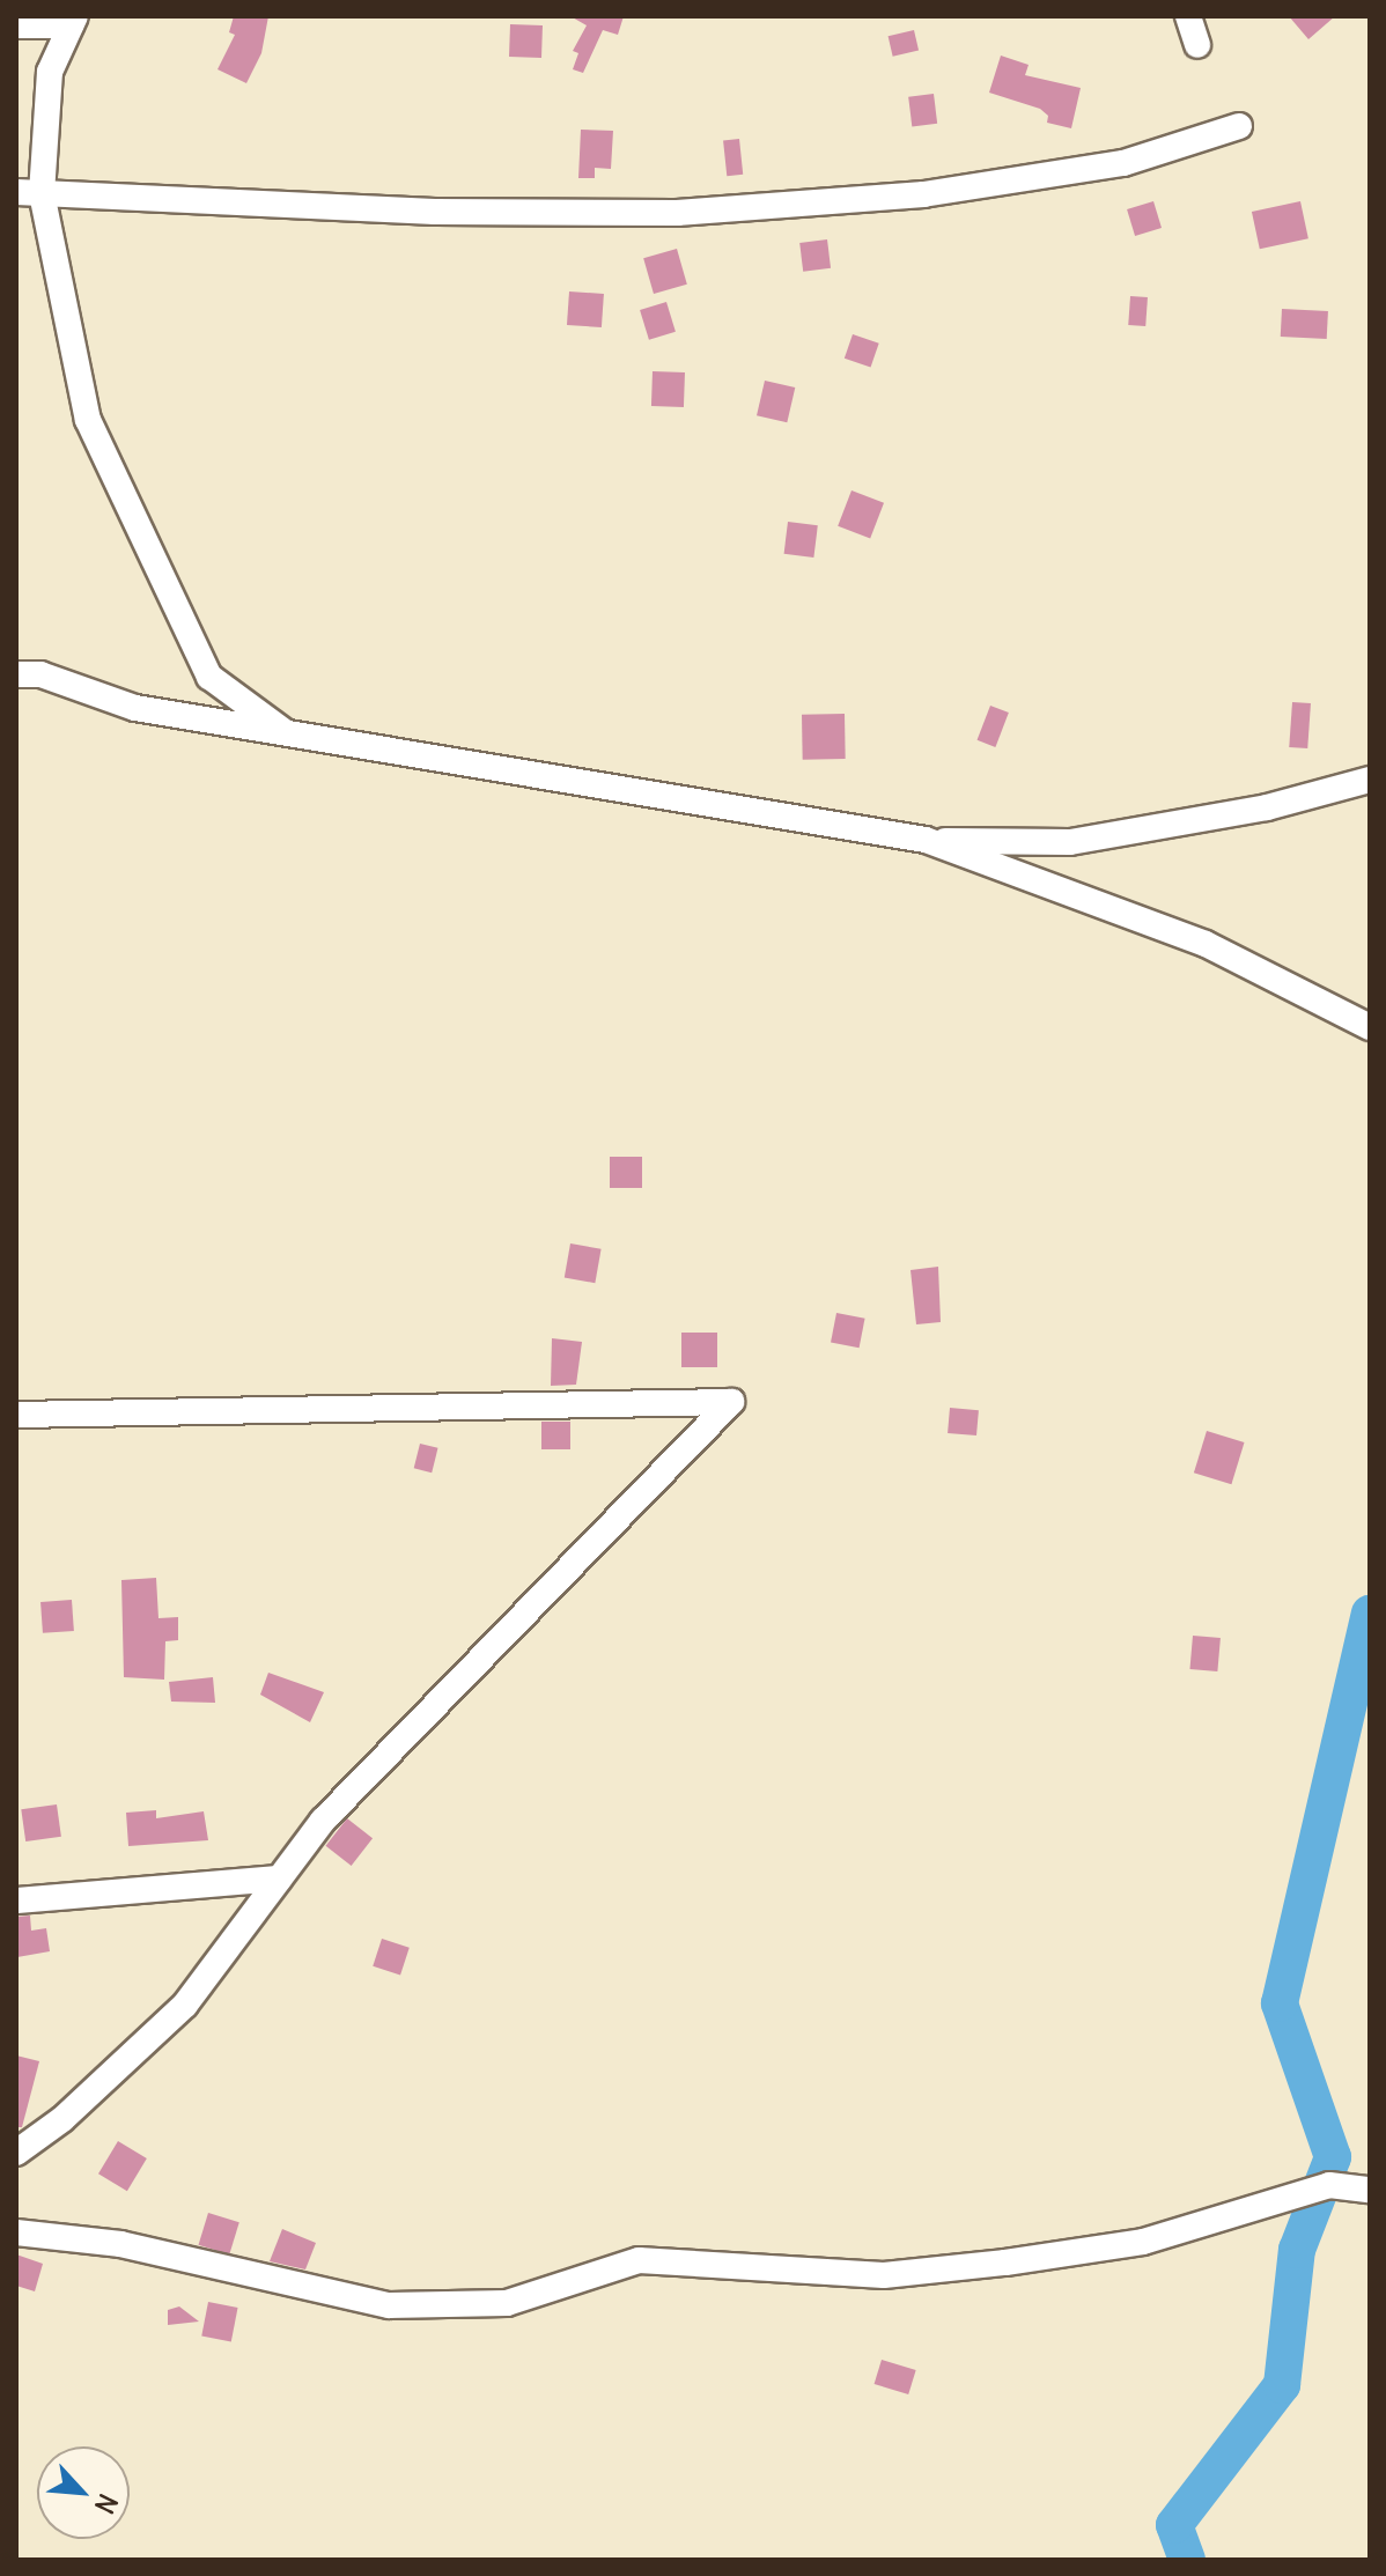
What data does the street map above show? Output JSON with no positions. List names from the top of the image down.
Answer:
{
  "north": "bottom right"
}
